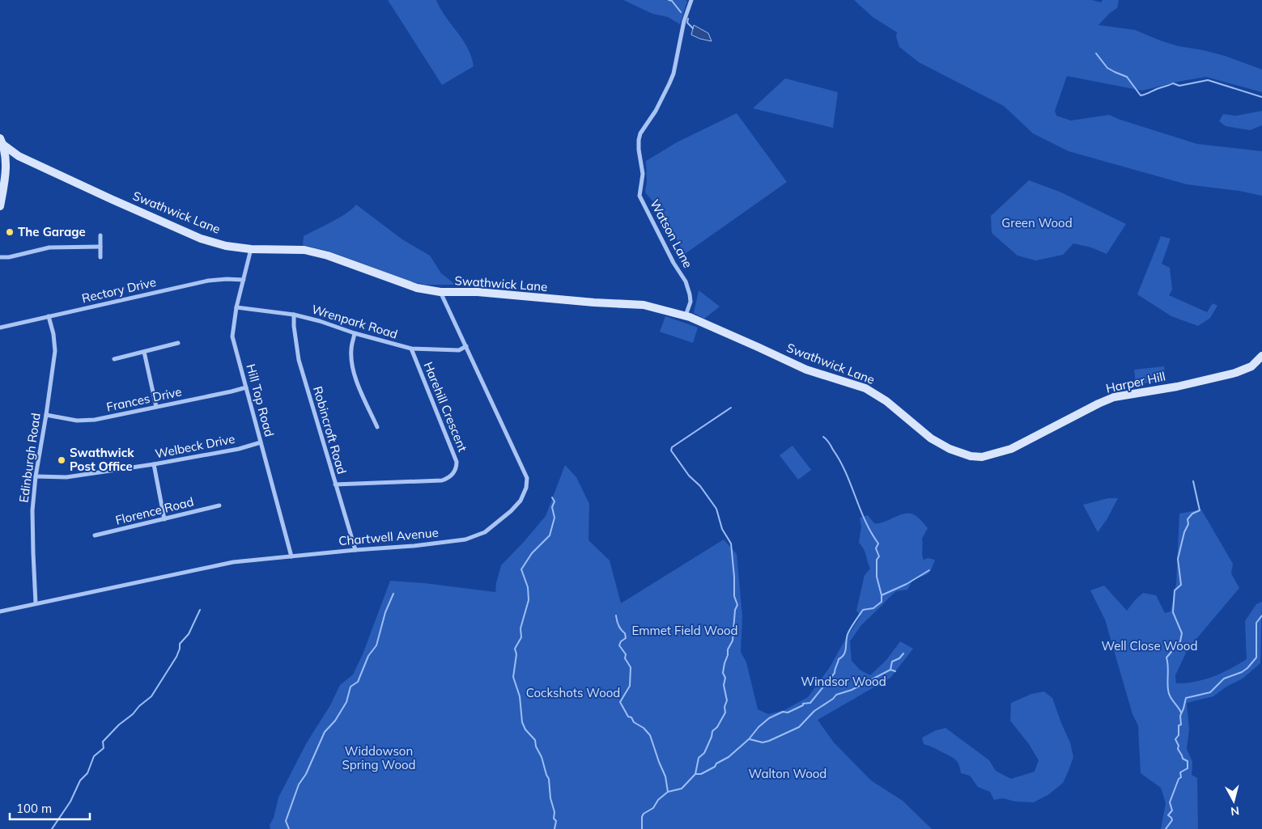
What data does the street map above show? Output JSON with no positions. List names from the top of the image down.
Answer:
{
  "streets": {
    "street": [
      "Swathwick Lane",
      "Watson Lane",
      "Rectory Drive",
      "Wrenpark Road",
      "Harper Hill",
      "Frances Drive",
      "Hill Top Road",
      "Harehill Crescent",
      "Robincroft Road",
      "Welbeck Drive",
      "Edinburgh Road",
      "Florence Road",
      "Chartwell Avenue"
    ]
  },
  "crossings": [
    ["Swathwick Lane", "Watson Lane"],
    ["Swathwick Lane", "Harper Hill"],
    ["Swathwick Lane", "Hill Top Road"],
    ["Swathwick Lane", "Chartwell Avenue"],
    ["Rectory Drive", "Hill Top Road"],
    ["Rectory Drive", "Edinburgh Road"],
    ["Wrenpark Road", "Hill Top Road"],
    ["Wrenpark Road", "Harehill Crescent"],
    ["Wrenpark Road", "Robincroft Road"],
    ["Wrenpark Road", "Chartwell Avenue"],
    ["Frances Drive", "Hill Top Road"],
    ["Frances Drive", "Edinburgh Road"],
    ["Hill Top Road", "Welbeck Drive"],
    ["Hill Top Road", "Chartwell Avenue"],
    ["Harehill Crescent", "Robincroft Road"],
    ["Robincroft Road", "Chartwell Avenue"],
    ["Welbeck Drive", "Edinburgh Road"],
    ["Edinburgh Road", "Chartwell Avenue"]
  ],
  "parks": [
    "Green Wood",
    "Emmet Field Wood",
    "Well Close Wood",
    "Windsor Wood",
    "Cockshots Wood",
    "Widdowson Spring Wood",
    "Walton Wood"
  ],
  "places": ["The Garage", "Swathwick Post Office"],
  "scale_bar": "100 m",
  "north": "bottom"
}
